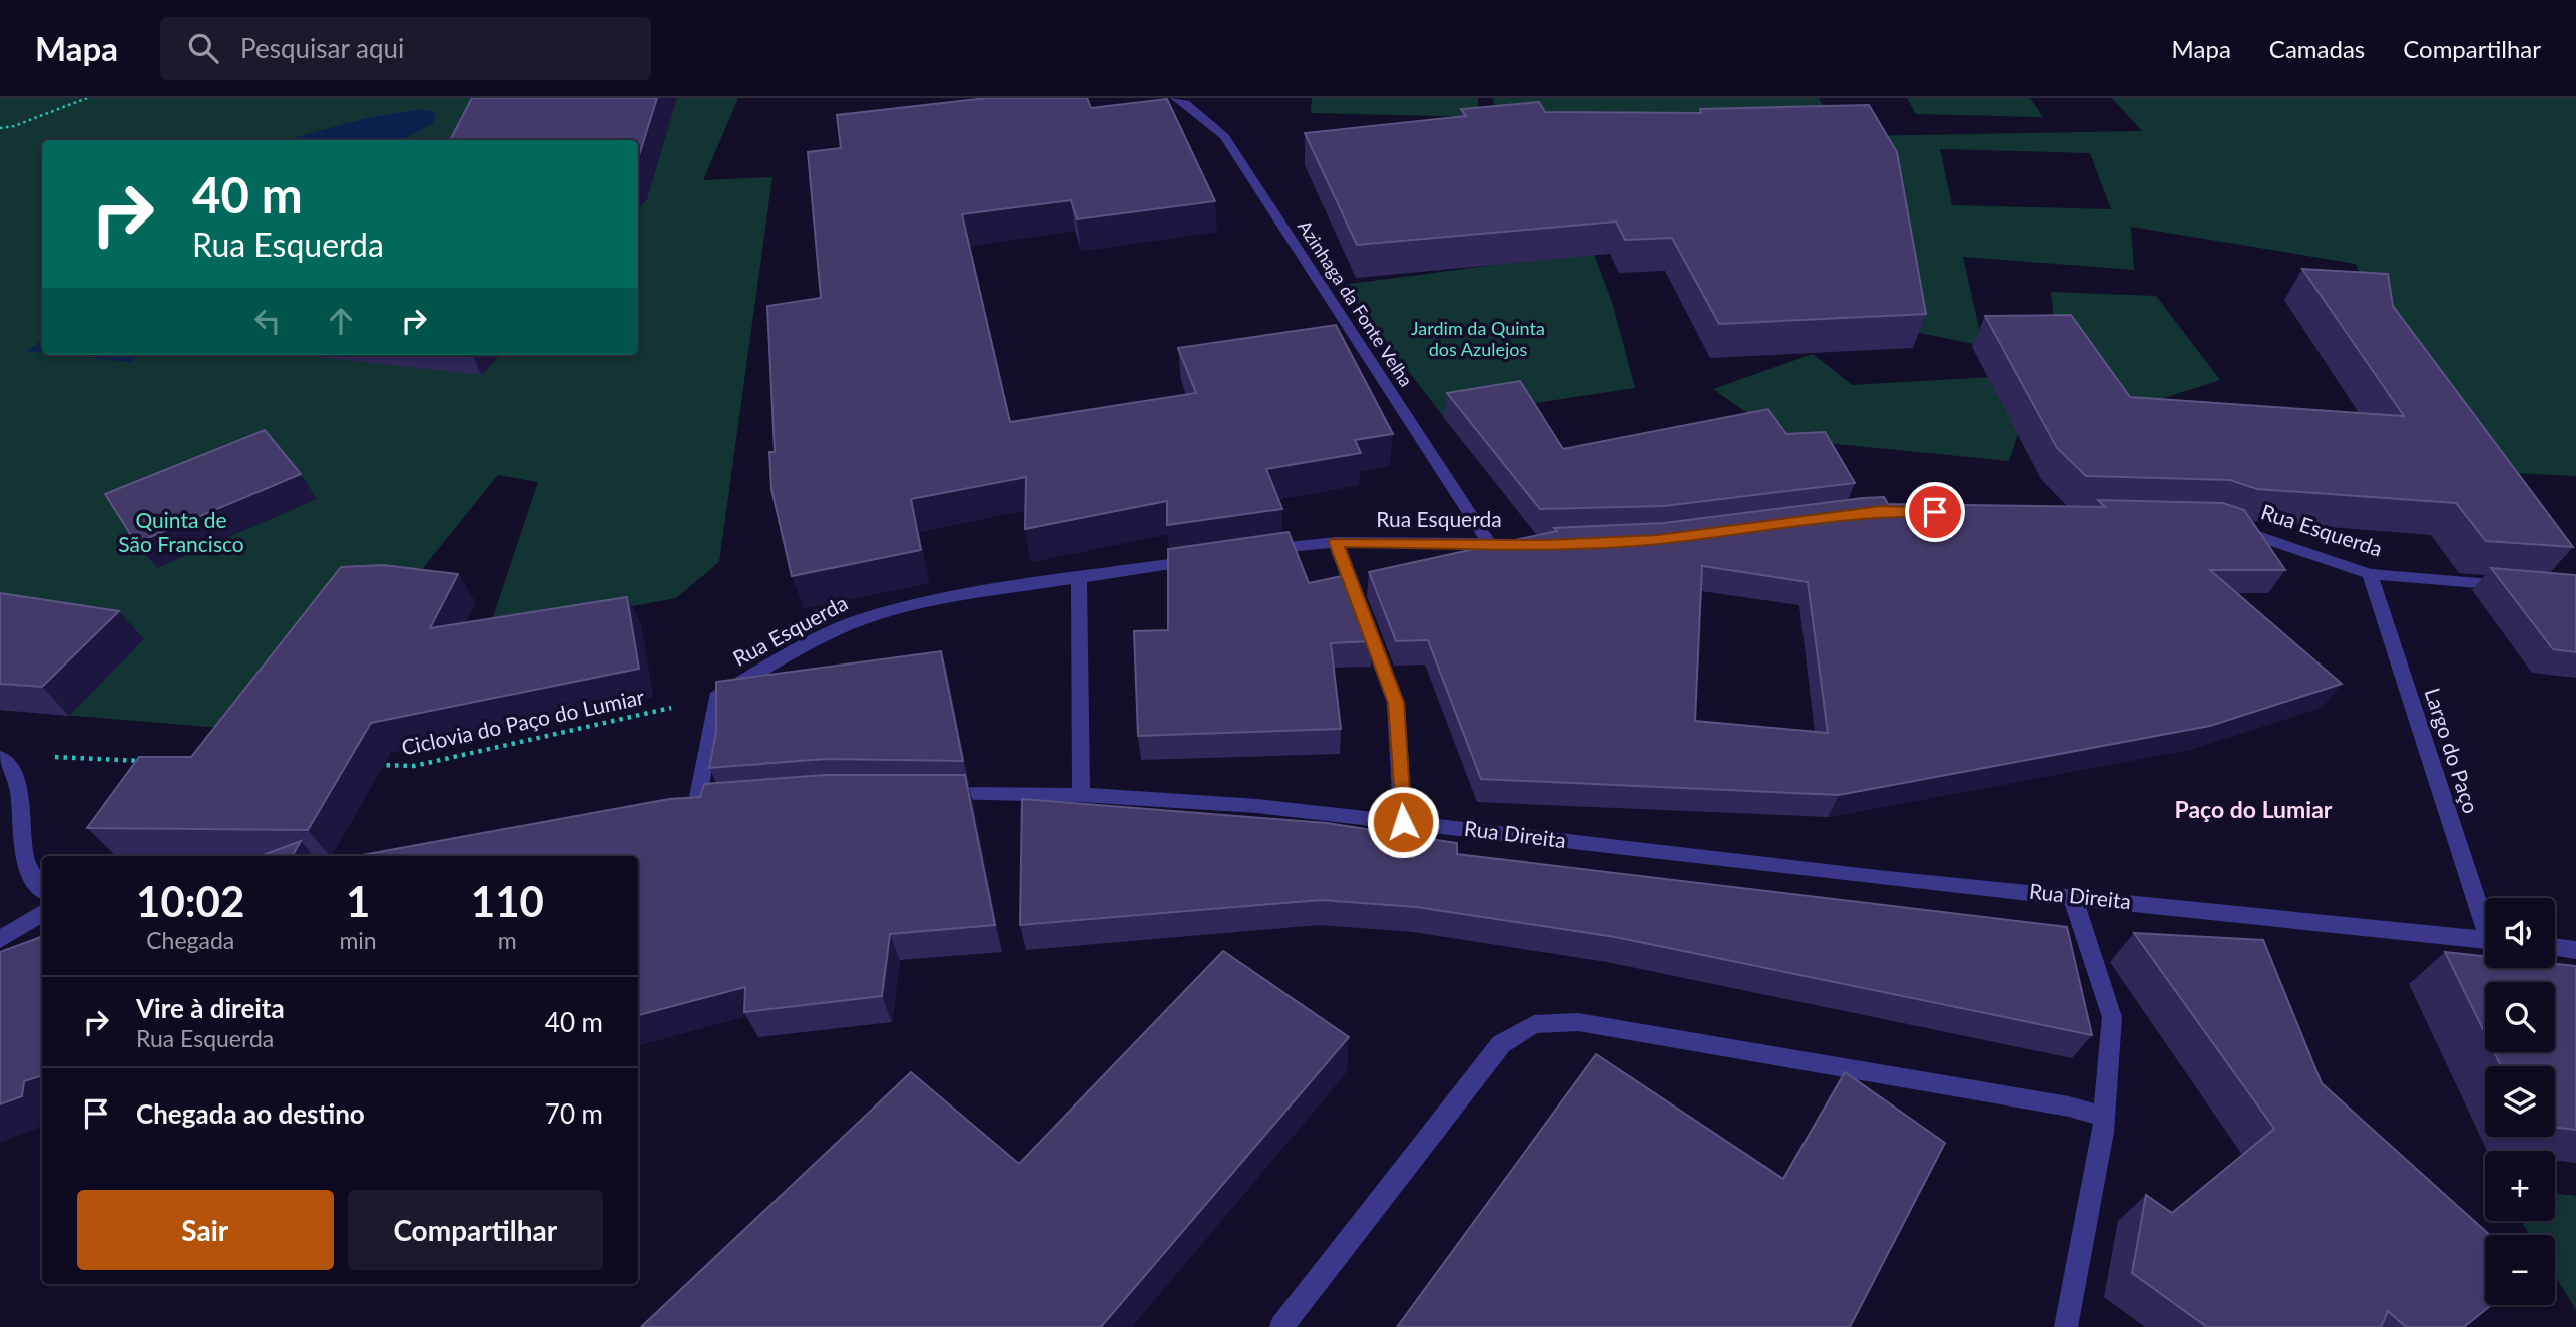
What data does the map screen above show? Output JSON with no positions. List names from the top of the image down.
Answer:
{
  "streets": {
    "street": [
      "Azinhaga da Fonte Velha",
      "Rua Esquerda",
      "Largo do Paço",
      "Rua Direita"
    ],
    "path": ["Ciclovia do Paço do Lumiar"]
  },
  "crossings": [
    ["Azinhaga da Fonte Velha", "Rua Esquerda"],
    ["Rua Esquerda", "Ciclovia do Paço do Lumiar"],
    ["Rua Esquerda", "Largo do Paço"]
  ],
  "districts": ["Paço do Lumiar"],
  "parks": ["Jardim da Quinta dos Azulejos", "Quinta de São Francisco"],
  "page": {
    "header": "Mapa",
    "search": "Pesquisar aqui",
    "nav": ["Mapa", "Camadas", "Compartilhar"],
    "turn": ["40 m", "Rua Esquerda"],
    "eta": [
      "10:02",
      "Chegada",
      "1",
      "min",
      "110",
      "m"
    ],
    "map_buttons": ["+", "−"],
    "list": [
      {
        "name": "Vire à direita",
        "note": "Rua Esquerda",
        "value": "40 m"
      },
      {
        "name": "Chegada ao destino",
        "value": "70 m"
      }
    ],
    "buttons": ["Sair", "Compartilhar"]
  }
}
